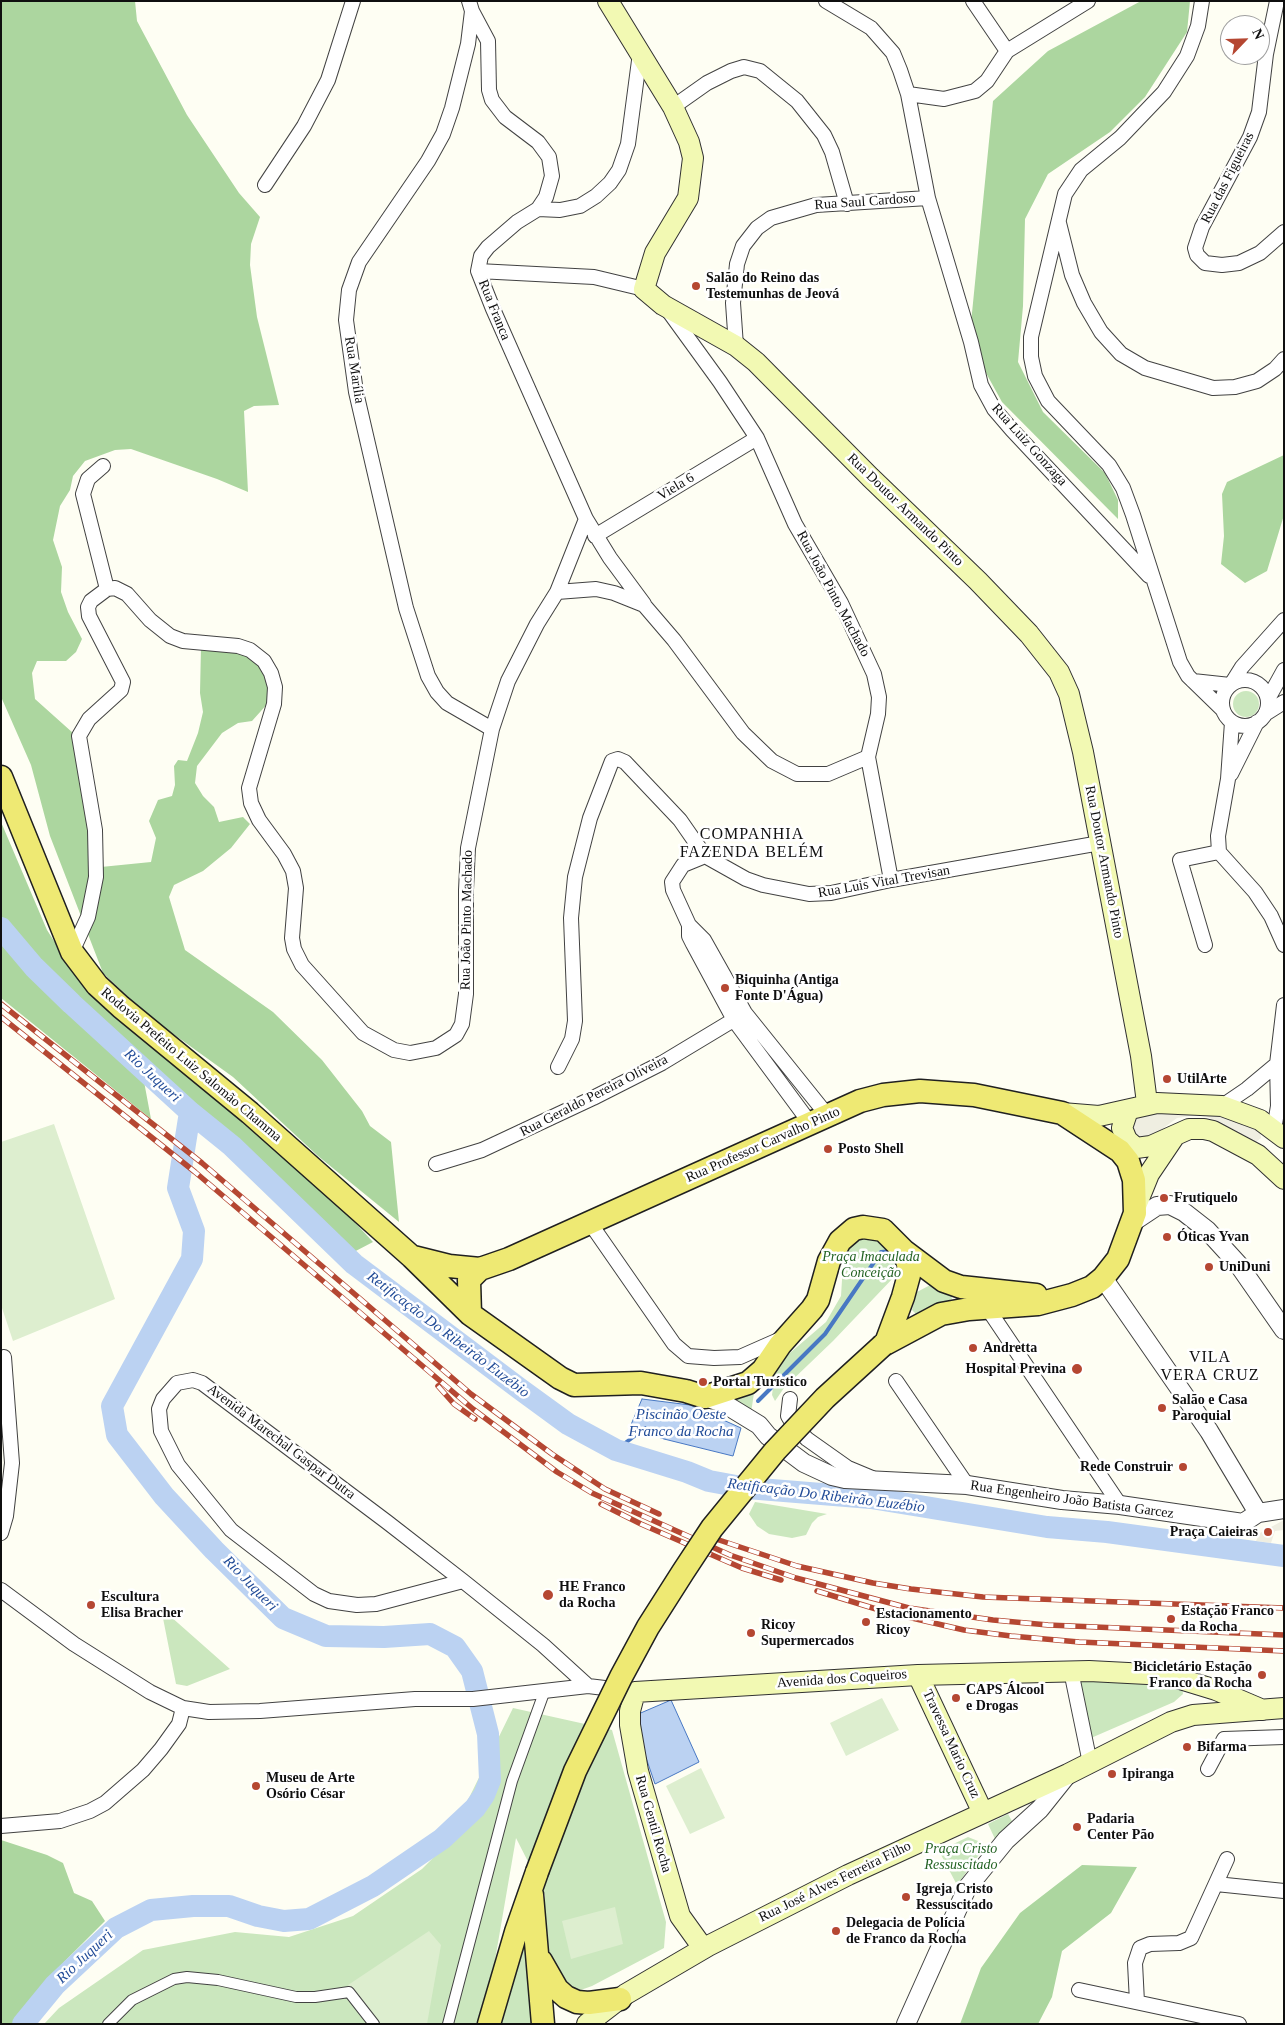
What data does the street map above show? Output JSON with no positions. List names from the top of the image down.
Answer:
{
  "streets": {
    "main road": [
      "Rua Doutor Armando Pinto",
      "Rodovia Prefeito Luiz Salomão Chamma",
      "Rua Professor Carvalho Pinto",
      "Avenida dos Coqueiros",
      "Travessa Mario Cruz",
      "Rua Gentil Rocha",
      "Rua José Alves Ferreira Filho"
    ],
    "street": [
      "Rua das Figueiras",
      "Rua Saul Cardoso",
      "Rua Franca",
      "Rua Marília",
      "Rua Luiz Gonzaga",
      "Viela 6",
      "Rua João Pinto Machado",
      "Rua Luis Vital Trevisan",
      "Rua Geraldo Pereira Oliveira",
      "Avenida Marechal Gaspar Dutra",
      "Rua Engenheiro João Batista Garcez"
    ]
  },
  "crossings": [
    ["Rua Saul Cardoso", "Rua Luiz Gonzaga"],
    ["Rua Saul Cardoso", "Rua Doutor Armando Pinto"],
    ["Rua Franca", "Viela 6"],
    ["Rua Franca", "Rua João Pinto Machado"],
    ["Rua Marília", "Rua João Pinto Machado"],
    ["Viela 6", "Rua João Pinto Machado"],
    ["Rua Doutor Armando Pinto", "Rua João Pinto Machado"],
    ["Rua Doutor Armando Pinto", "Rua Luis Vital Trevisan"],
    ["Rua Doutor Armando Pinto", "Rua Professor Carvalho Pinto"],
    ["Rodovia Prefeito Luiz Salomão Chamma", "Rua Professor Carvalho Pinto"],
    ["Rodovia Prefeito Luiz Salomão Chamma", "Rua Engenheiro João Batista Garcez"],
    ["Avenida Marechal Gaspar Dutra", "Avenida dos Coqueiros"],
    ["Avenida dos Coqueiros", "Travessa Mario Cruz"],
    ["Avenida dos Coqueiros", "Rua Gentil Rocha"],
    ["Avenida dos Coqueiros", "Rua José Alves Ferreira Filho"],
    ["Travessa Mario Cruz", "Rua José Alves Ferreira Filho"],
    ["Rua Gentil Rocha", "Rua José Alves Ferreira Filho"]
  ],
  "districts": ["COMPANHIA FAZENDA BELÉM", "VILA VERA CRUZ"],
  "water": ["Rio Juqueri", "Retificação Do Ribeirão Euzébio", "Piscinão Oeste Franco da Rocha"],
  "parks": ["Praça Imaculada Conceição", "Praça Cristo Ressuscitado"],
  "places": [
    "Salão do Reino das Testemunhas de Jeová",
    "Biquinha (Antiga Fonte D'Água)",
    "UtilArte",
    "Posto Shell",
    "Frutiquelo",
    "Óticas Yvan",
    "UniDuni",
    "Andretta",
    "Hospital Previna",
    "Portal Turístico",
    "Salão e Casa Paroquial",
    "Rede Construir",
    "Praça Caieiras",
    "HE Franco da Rocha",
    "Escultura Elisa Bracher",
    "Estação Franco da Rocha",
    "Estacionamento Ricoy",
    "Ricoy Supermercados",
    "Bicicletário Estação Franco da Rocha",
    "CAPS Álcool e Drogas",
    "Bifarma",
    "Ipiranga",
    "Museu de Arte Osório César",
    "Padaria Center Pão",
    "Igreja Cristo Ressuscitado",
    "Delegacia de Polícia de Franco da Rocha"
  ],
  "north": "top right"
}
